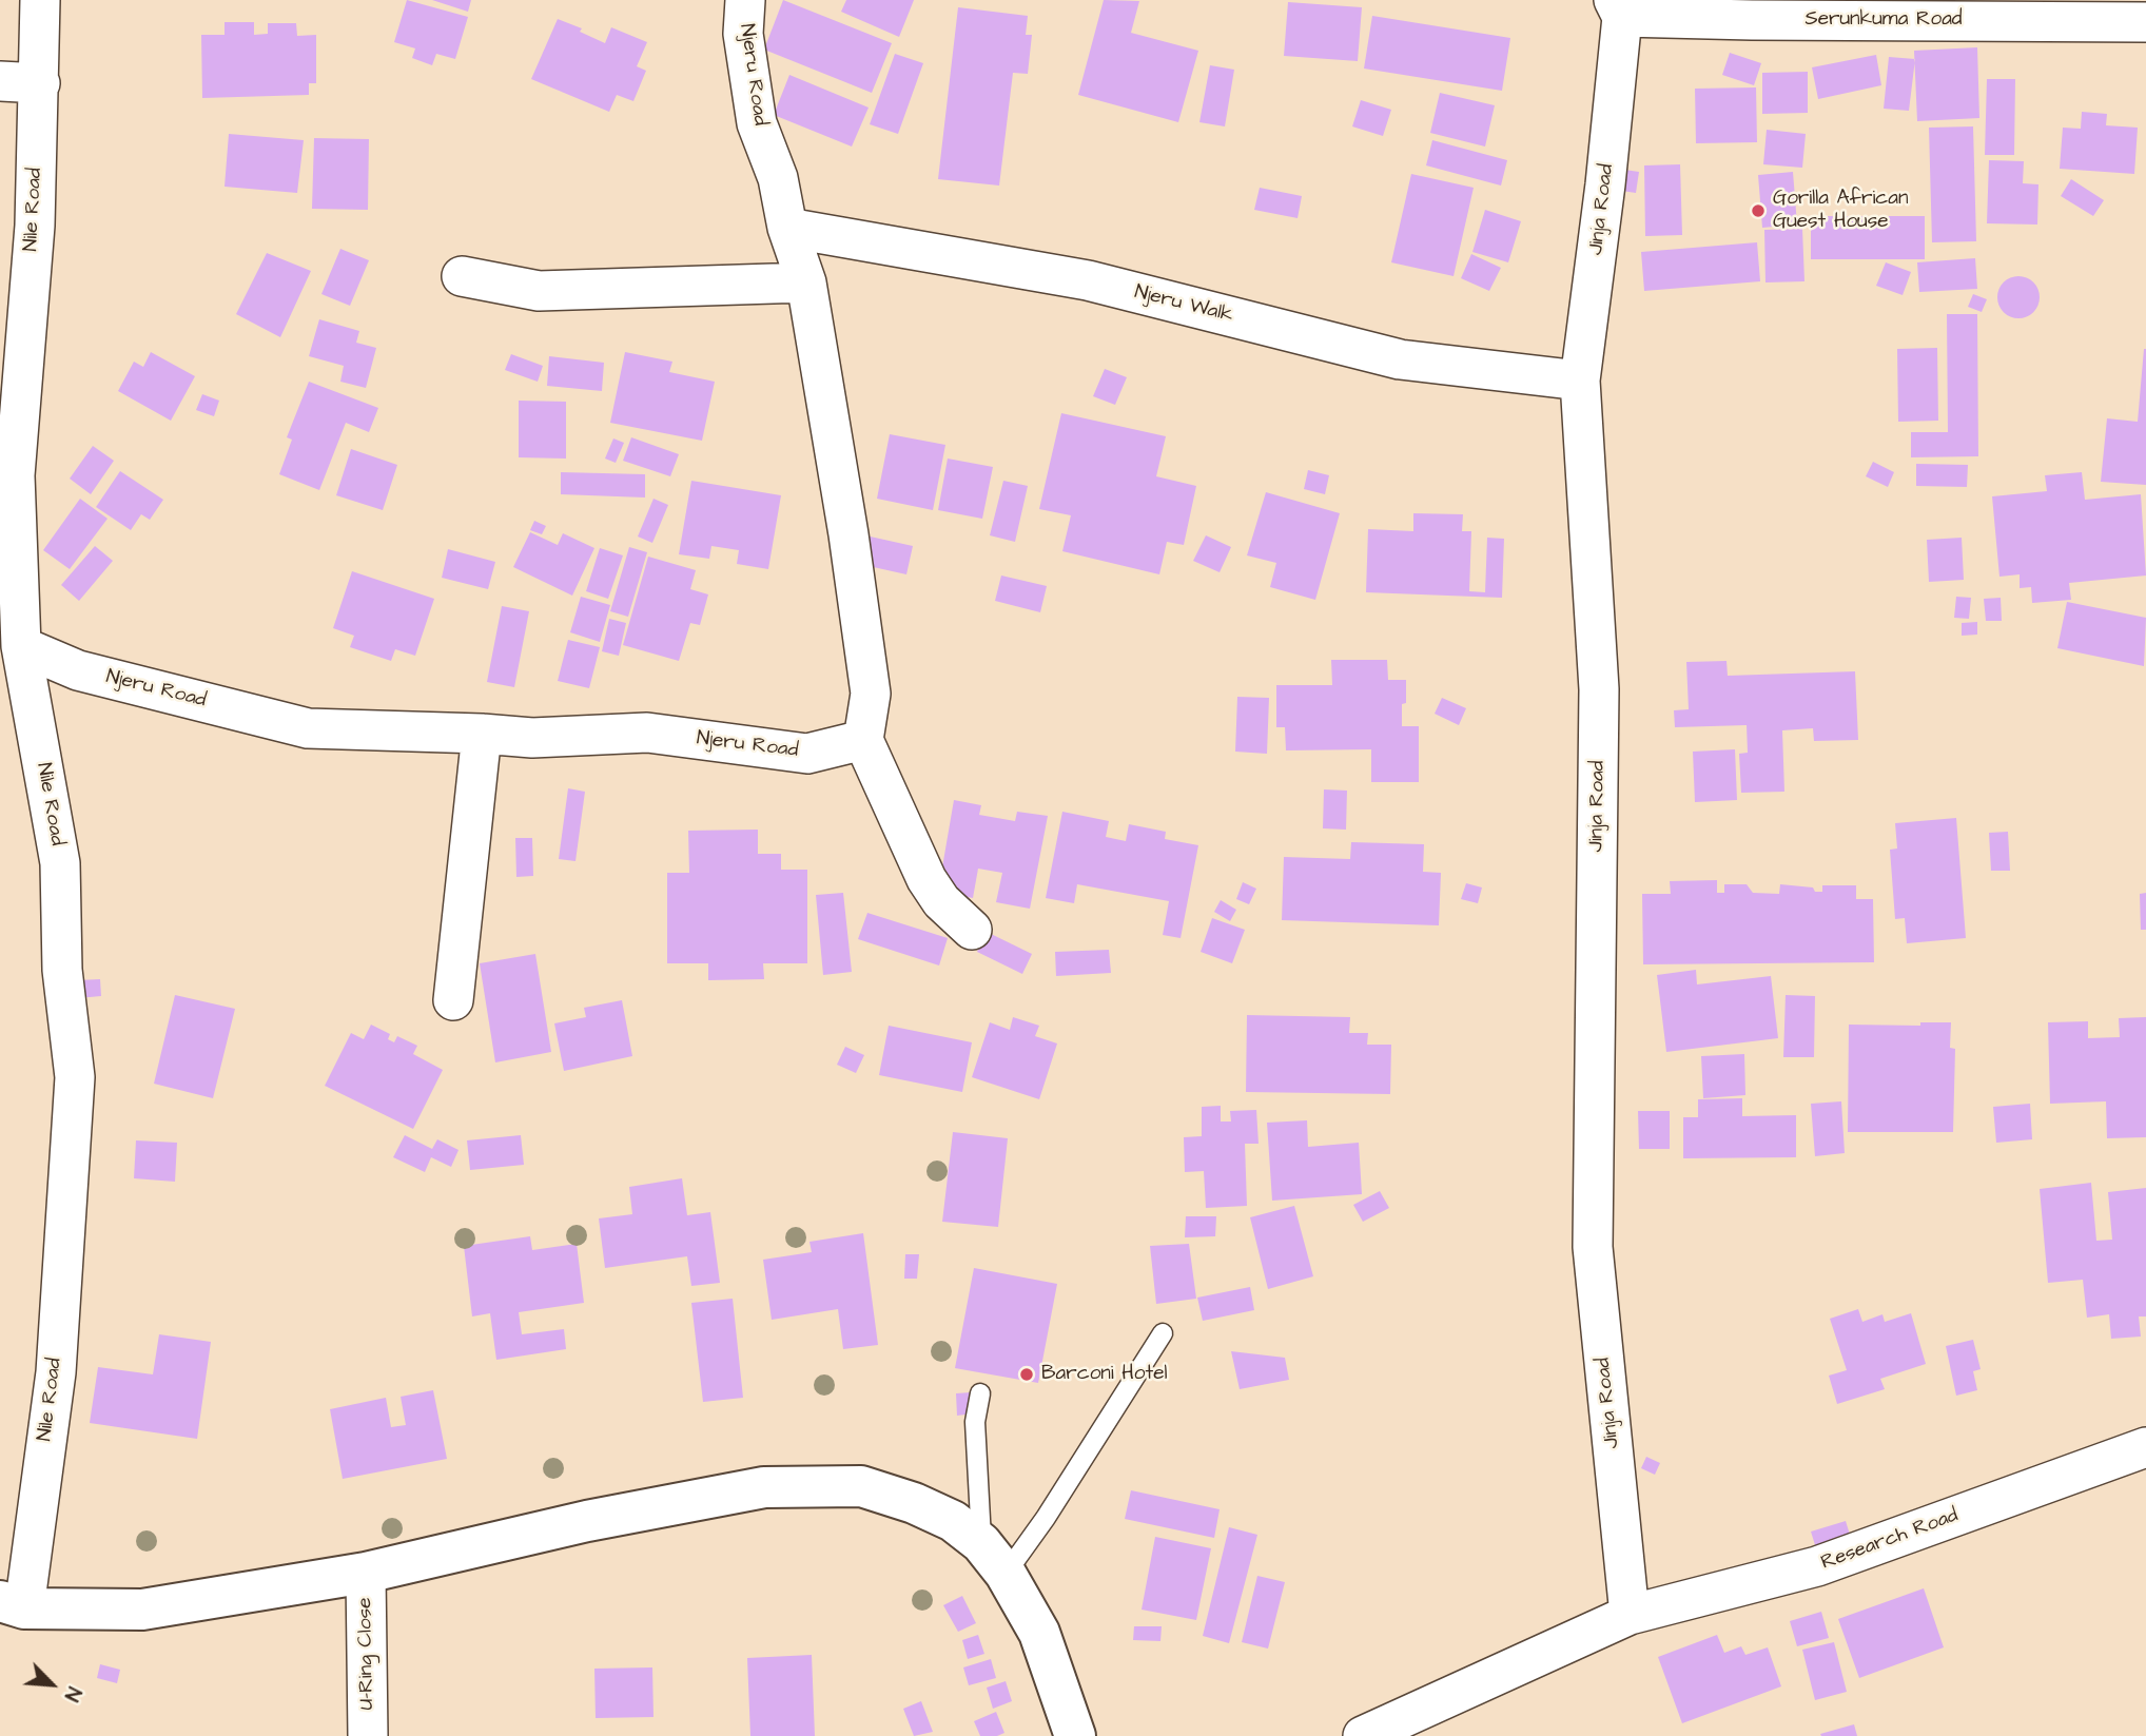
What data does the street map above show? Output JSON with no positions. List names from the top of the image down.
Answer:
{
  "streets": {
    "street": [
      "Serunkuma Road",
      "Njeru Road",
      "Nile Road",
      "Jinja Road",
      "Njeru Walk",
      "Research Road",
      "U-Ring Close"
    ]
  },
  "crossings": [
    ["Serunkuma Road", "Jinja Road"],
    ["Njeru Road", "Nile Road"],
    ["Njeru Road", "Njeru Walk"],
    ["Jinja Road", "Njeru Walk"],
    ["Jinja Road", "Research Road"]
  ],
  "places": ["Gorilla African Guest House", "Barconi Hotel"],
  "north": "bottom right"
}
